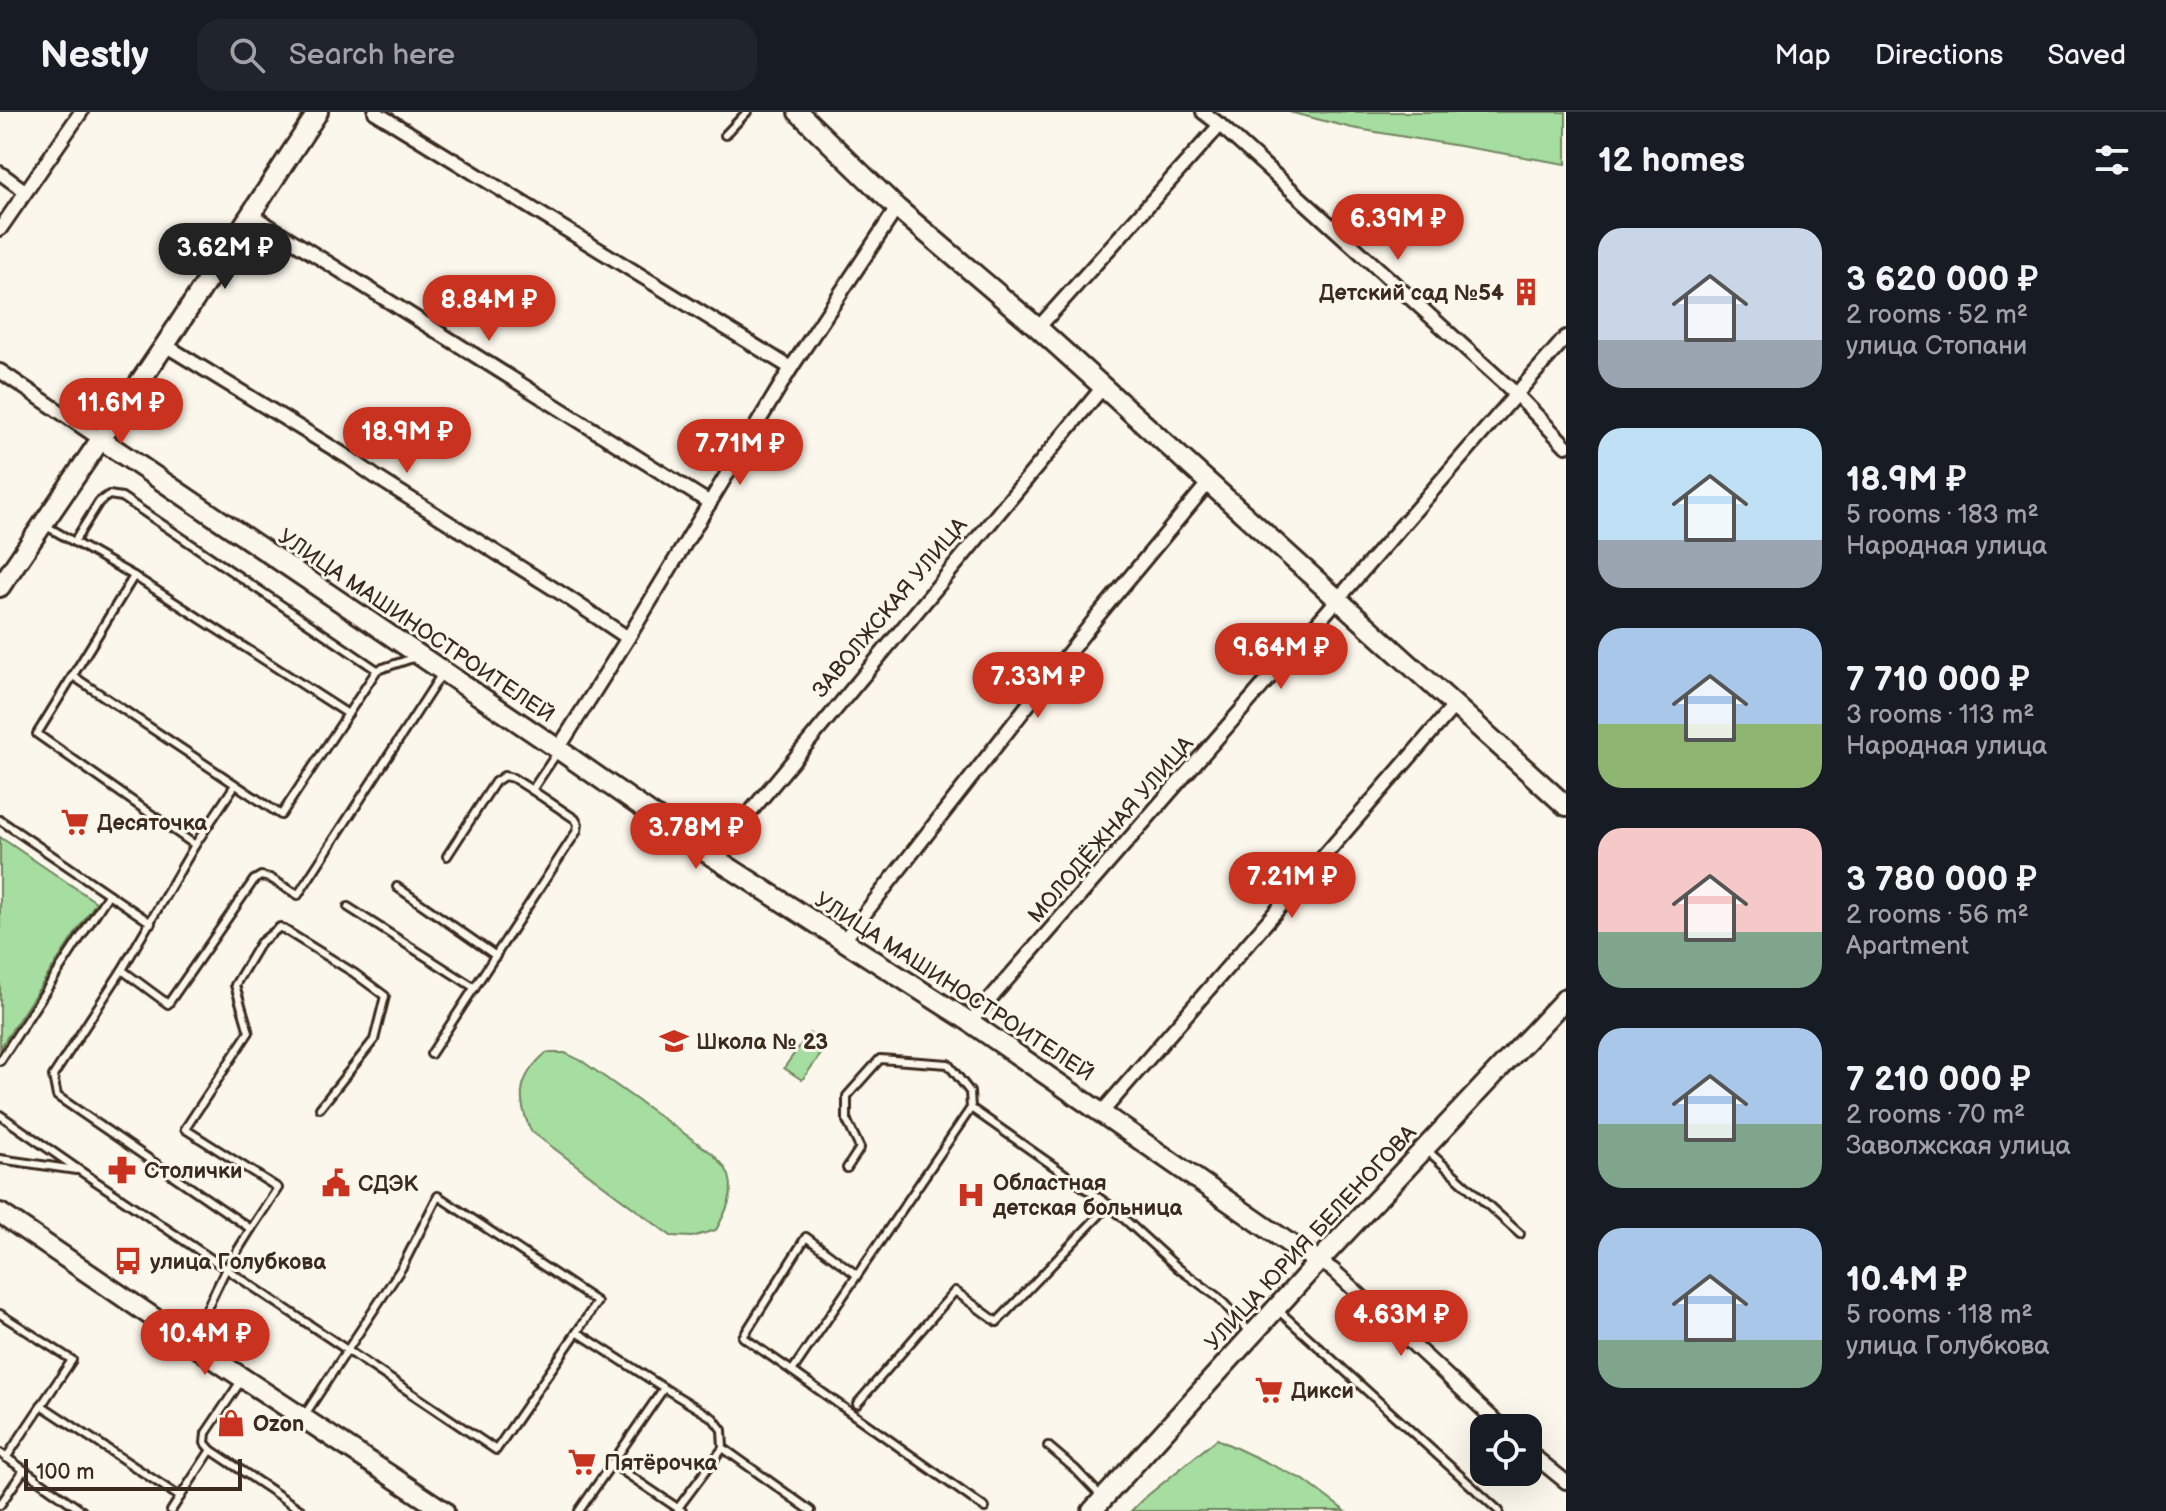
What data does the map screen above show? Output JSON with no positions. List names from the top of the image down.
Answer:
{
  "streets": {
    "main road": ["УЛИЦА МАШИНОСТРОИТЕЛЕЙ", "УЛИЦА ЮРИЯ БЕЛЕНОГОВА"],
    "street": ["ЗАВОЛЖСКАЯ УЛИЦА", "МОЛОДЁЖНАЯ УЛИЦА"]
  },
  "crossings": [
    ["ЗАВОЛЖСКАЯ УЛИЦА", "УЛИЦА МАШИНОСТРОИТЕЛЕЙ"],
    ["УЛИЦА МАШИНОСТРОИТЕЛЕЙ", "МОЛОДЁЖНАЯ УЛИЦА"],
    ["УЛИЦА МАШИНОСТРОИТЕЛЕЙ", "УЛИЦА ЮРИЯ БЕЛЕНОГОВА"]
  ],
  "places": {
    "building": ["Детский сад №54"],
    "supermarket": ["Десяточка", "Дикси", "Пятёрочка"],
    "school or university": ["Школа № 23"],
    "pharmacy": ["Столички"],
    "public building": ["СДЭК"],
    "hospital": ["Областная детская больница"],
    "bus stop": ["улица Голубкова"],
    "shop": ["Ozon"]
  },
  "scale_bar": "100 m",
  "page": {
    "header": "Nestly",
    "search": "Search here",
    "nav": ["Map", "Directions", "Saved"],
    "heading": "12 homes",
    "price": [
      "6.39M ₽",
      "3.62M ₽",
      "8.84M ₽",
      "11.6M ₽",
      "18.9M ₽",
      "7.71M ₽",
      "9.64M ₽",
      "7.33M ₽",
      "3.78M ₽",
      "7.21M ₽",
      "4.63M ₽",
      "10.4M ₽"
    ],
    "list": [
      {
        "name": "3 620 000 ₽",
        "note": "2 rooms · 52 m² · улица Стопани"
      },
      {
        "name": "18.9M ₽",
        "note": "5 rooms · 183 m² · Народная улица"
      },
      {
        "name": "7 710 000 ₽",
        "note": "3 rooms · 113 m² · Народная улица"
      },
      {
        "name": "3 780 000 ₽",
        "note": "2 rooms · 56 m² · Apartment"
      },
      {
        "name": "7 210 000 ₽",
        "note": "2 rooms · 70 m² · Заволжская улица"
      },
      {
        "name": "10.4M ₽",
        "note": "5 rooms · 118 m² · улица Голубкова"
      }
    ],
    "scale": "100 m"
  }
}
